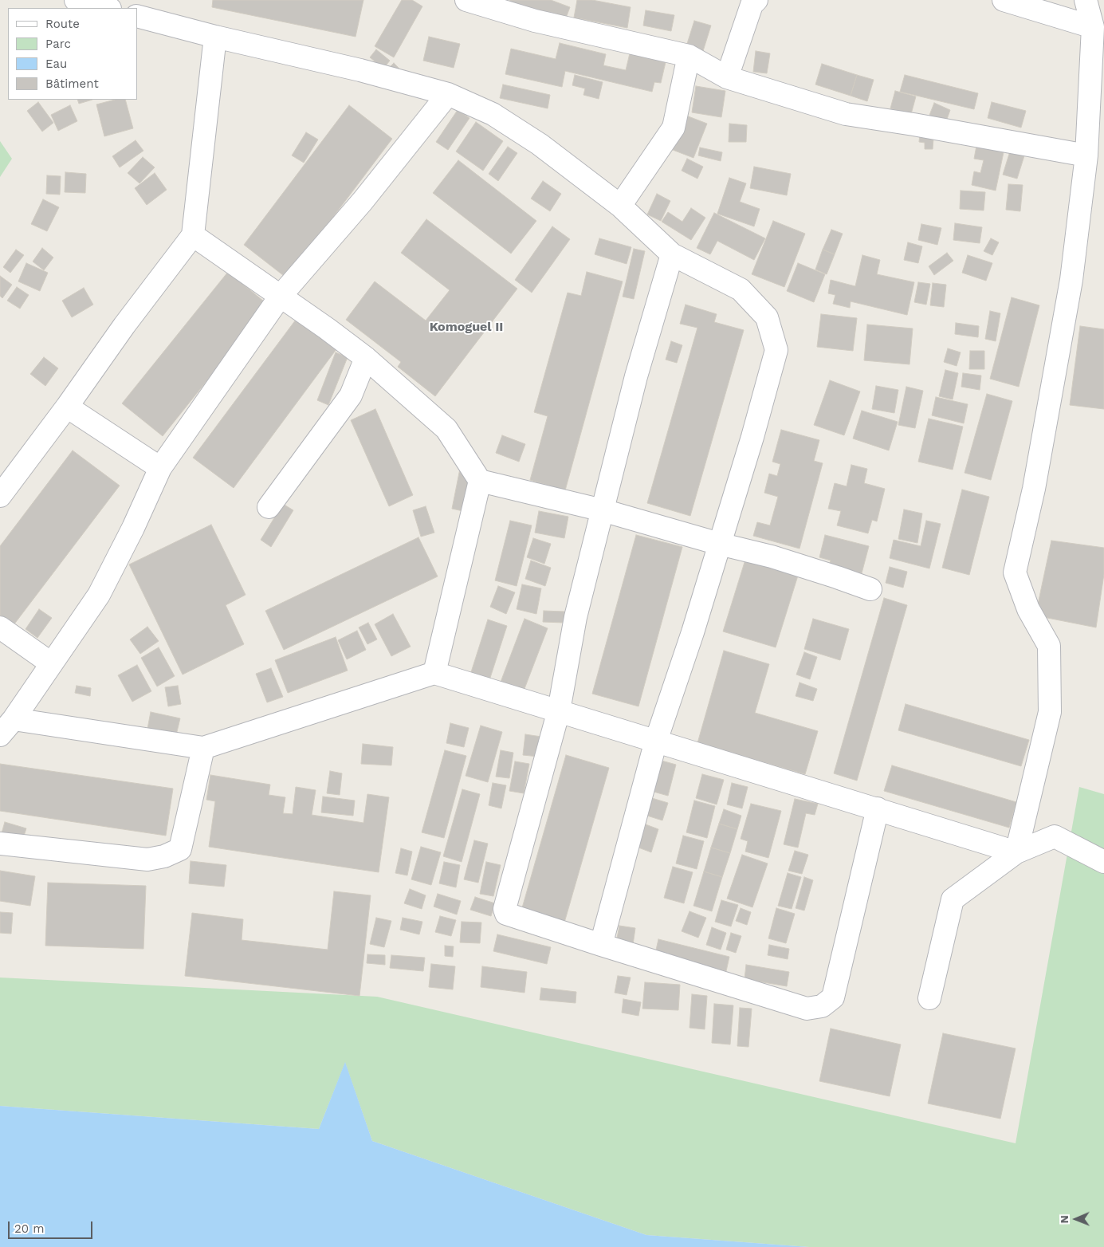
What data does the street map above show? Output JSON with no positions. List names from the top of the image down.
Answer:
{
  "districts": ["Komoguel II"],
  "legend": [
    "Route",
    "Parc",
    "Eau",
    "Bâtiment"
  ],
  "scale_bar": "20 m",
  "north": "left"
}
